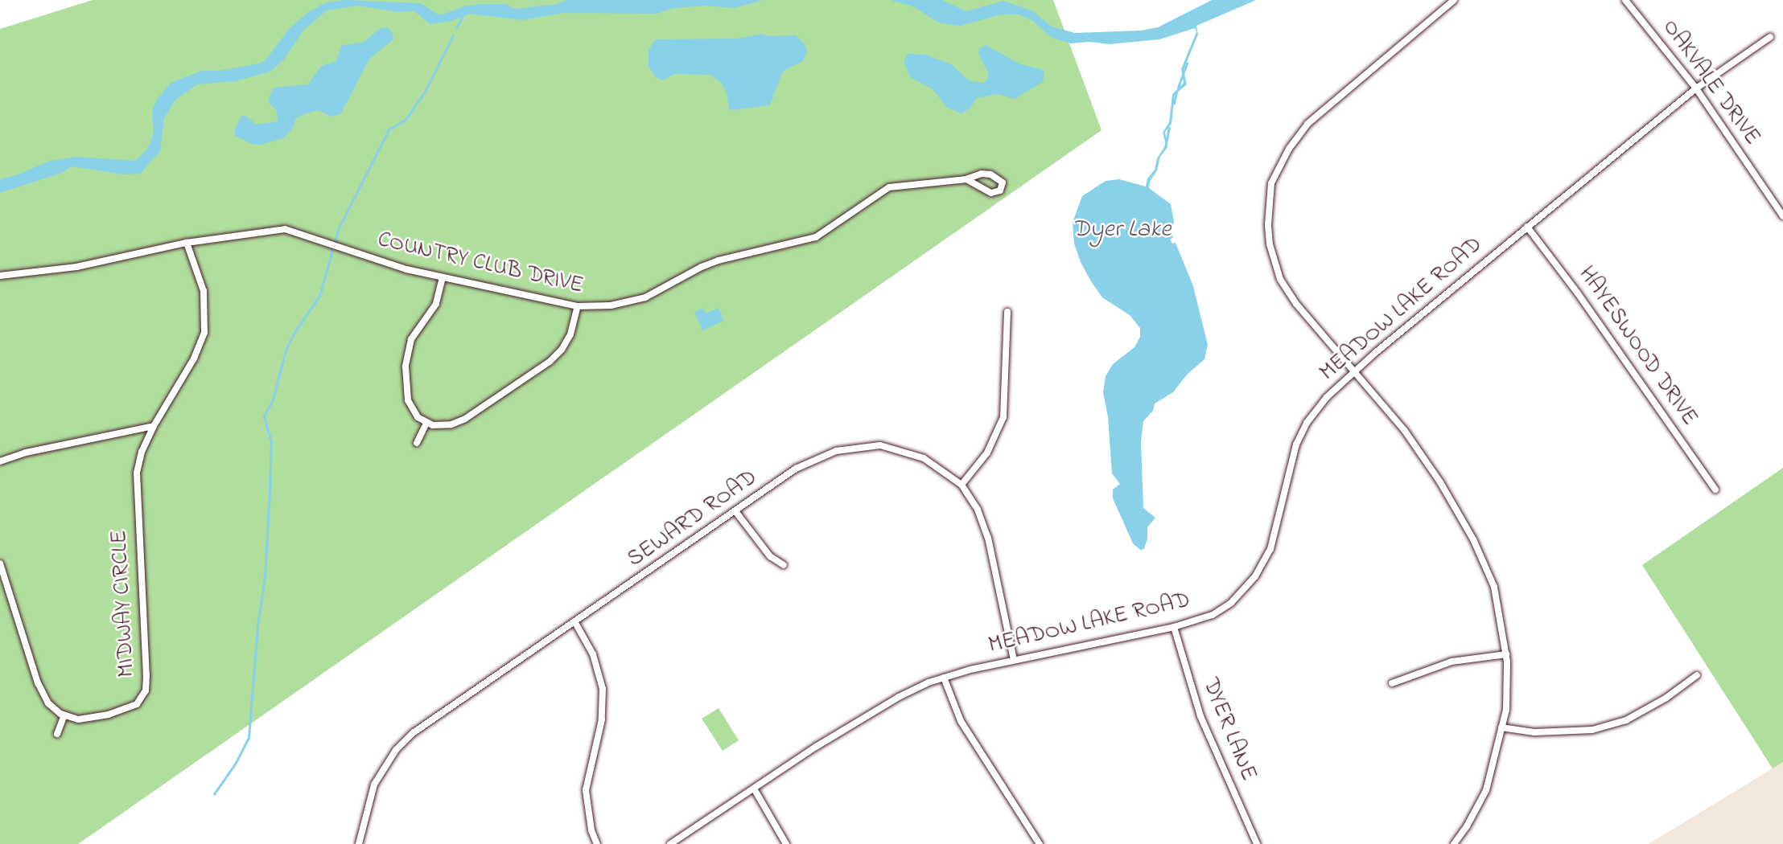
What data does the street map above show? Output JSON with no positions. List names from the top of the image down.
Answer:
{
  "streets": {
    "street": [
      "OAKVALE DRIVE",
      "COUNTRY CLUB DRIVE",
      "MEADOW LAKE ROAD",
      "HAYESWOOD DRIVE",
      "SEWARD ROAD",
      "MIDWAY CIRCLE",
      "DYER LANE"
    ]
  },
  "crossings": [
    ["OAKVALE DRIVE", "MEADOW LAKE ROAD"],
    ["COUNTRY CLUB DRIVE", "MIDWAY CIRCLE"],
    ["MEADOW LAKE ROAD", "HAYESWOOD DRIVE"],
    ["MEADOW LAKE ROAD", "SEWARD ROAD"],
    ["MEADOW LAKE ROAD", "DYER LANE"]
  ],
  "water": ["Dyer Lake"]
}
